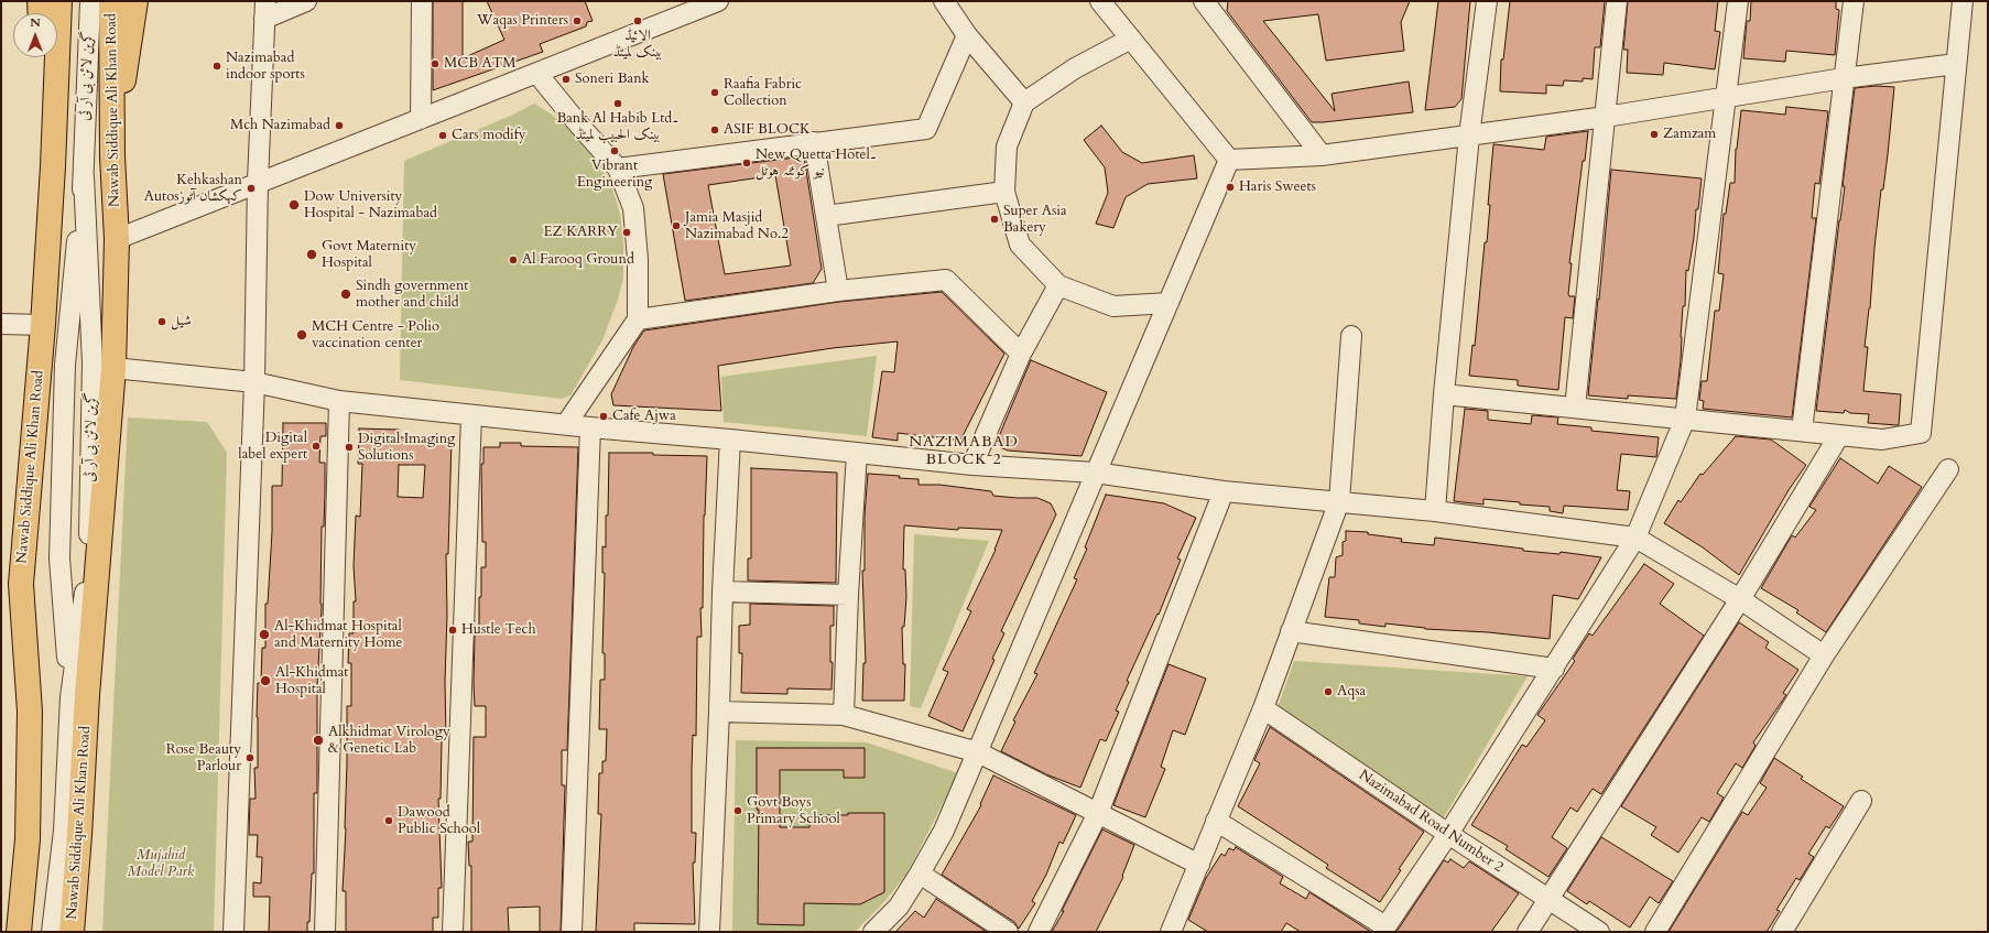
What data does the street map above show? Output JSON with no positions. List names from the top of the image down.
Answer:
{
  "streets": {
    "main road": ["Nawab Siddique Ali Khan Road"],
    "street": ["گرین لائن بی آر ٹی", "Nazimabad Road Number 2"]
  },
  "districts": ["NAZIMABAD BLOCK 2"],
  "parks": ["Mujahid Model Park"],
  "places": [
    "Waqas Printers",
    "الائیڈ بینک لمیٹڈ",
    "MCB ATM",
    "Nazimabad indoor sports",
    "Soneri Bank",
    "Raafia Fabric Collection",
    "Bank Al Habib Ltd۔ بینک الحبیب لمیٹڈ",
    "Mch Nazimabad",
    "ASIF BLOCK",
    "Zamzam",
    "Cars modify",
    "Vibrant Engineering",
    "New Quetta Hotel۔ نیو کوئٹہ ہوٹل",
    "Haris Sweets",
    "Kehkashan Autosکہکشاں آٹوز",
    "Dow University Hospital - Nazimabad",
    "Super Asia Bakery",
    "Jamia Masjid Nazimabad No.2",
    "EZ KARRY",
    "Govt Maternity Hospital",
    "Al Farooq Ground",
    "Sindh government mother and child",
    "شیل",
    "MCH Centre - Polio vaccination center",
    "Cafe Ajwa",
    "Digital label expert",
    "Digital Imaging Solutions",
    "Hustle Tech",
    "Al-Khidmat Hospital and Maternity Home",
    "Al-Khidmat Hospital",
    "Aqsa",
    "Alkhidmat Virology & Genetic Lab",
    "Rose Beauty Parlour",
    "Govt Boys Primary School",
    "Dawood Public School"
  ],
  "north": "top"
}
